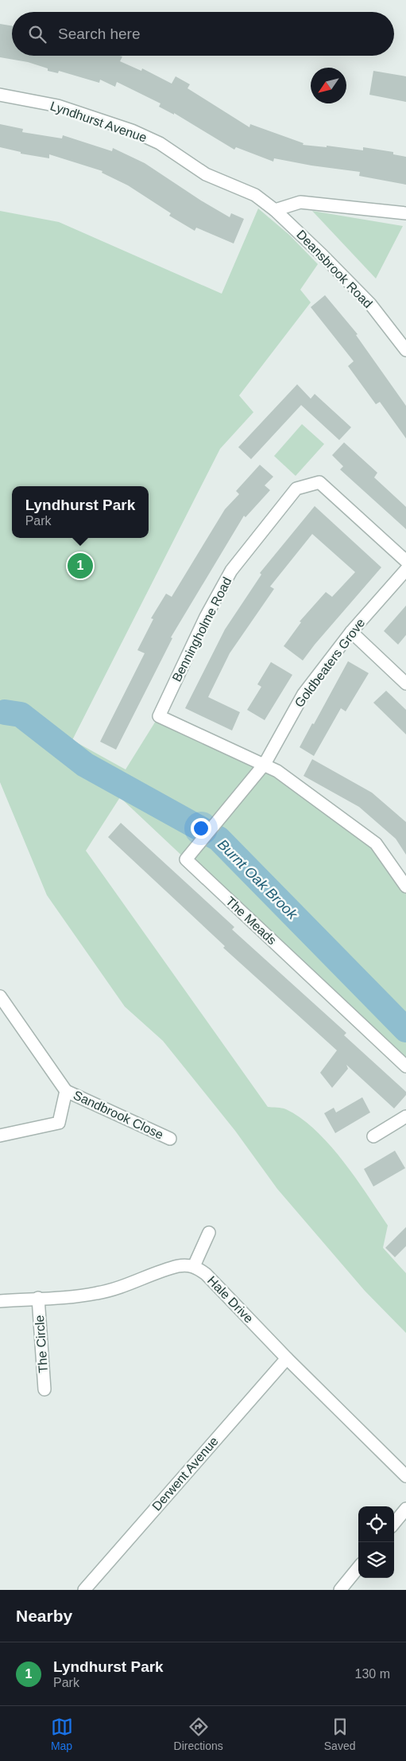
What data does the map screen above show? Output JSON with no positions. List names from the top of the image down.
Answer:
{
  "streets": {
    "street": [
      "Lyndhurst Avenue",
      "Deansbrook Road",
      "Benningholme Road",
      "Goldbeaters Grove",
      "The Meads",
      "Sandbrook Close",
      "Hale Drive",
      "The Circle",
      "Derwent Avenue"
    ]
  },
  "crossings": [
    ["Lyndhurst Avenue", "Deansbrook Road"],
    ["Benningholme Road", "Goldbeaters Grove"],
    ["Benningholme Road", "The Meads"],
    ["Goldbeaters Grove", "The Meads"],
    ["Hale Drive", "Derwent Avenue"]
  ],
  "water": ["Burnt Oak Brook"],
  "north": "bottom left",
  "page": {
    "search": "Search here",
    "popup": ["Lyndhurst Park", "Park"],
    "pins": "1",
    "heading": "Nearby",
    "list": [
      {
        "mark": "1",
        "name": "Lyndhurst Park",
        "note": "Park",
        "value": "130 m"
      }
    ],
    "nav": ["Map", "Directions", "Saved"]
  }
}
